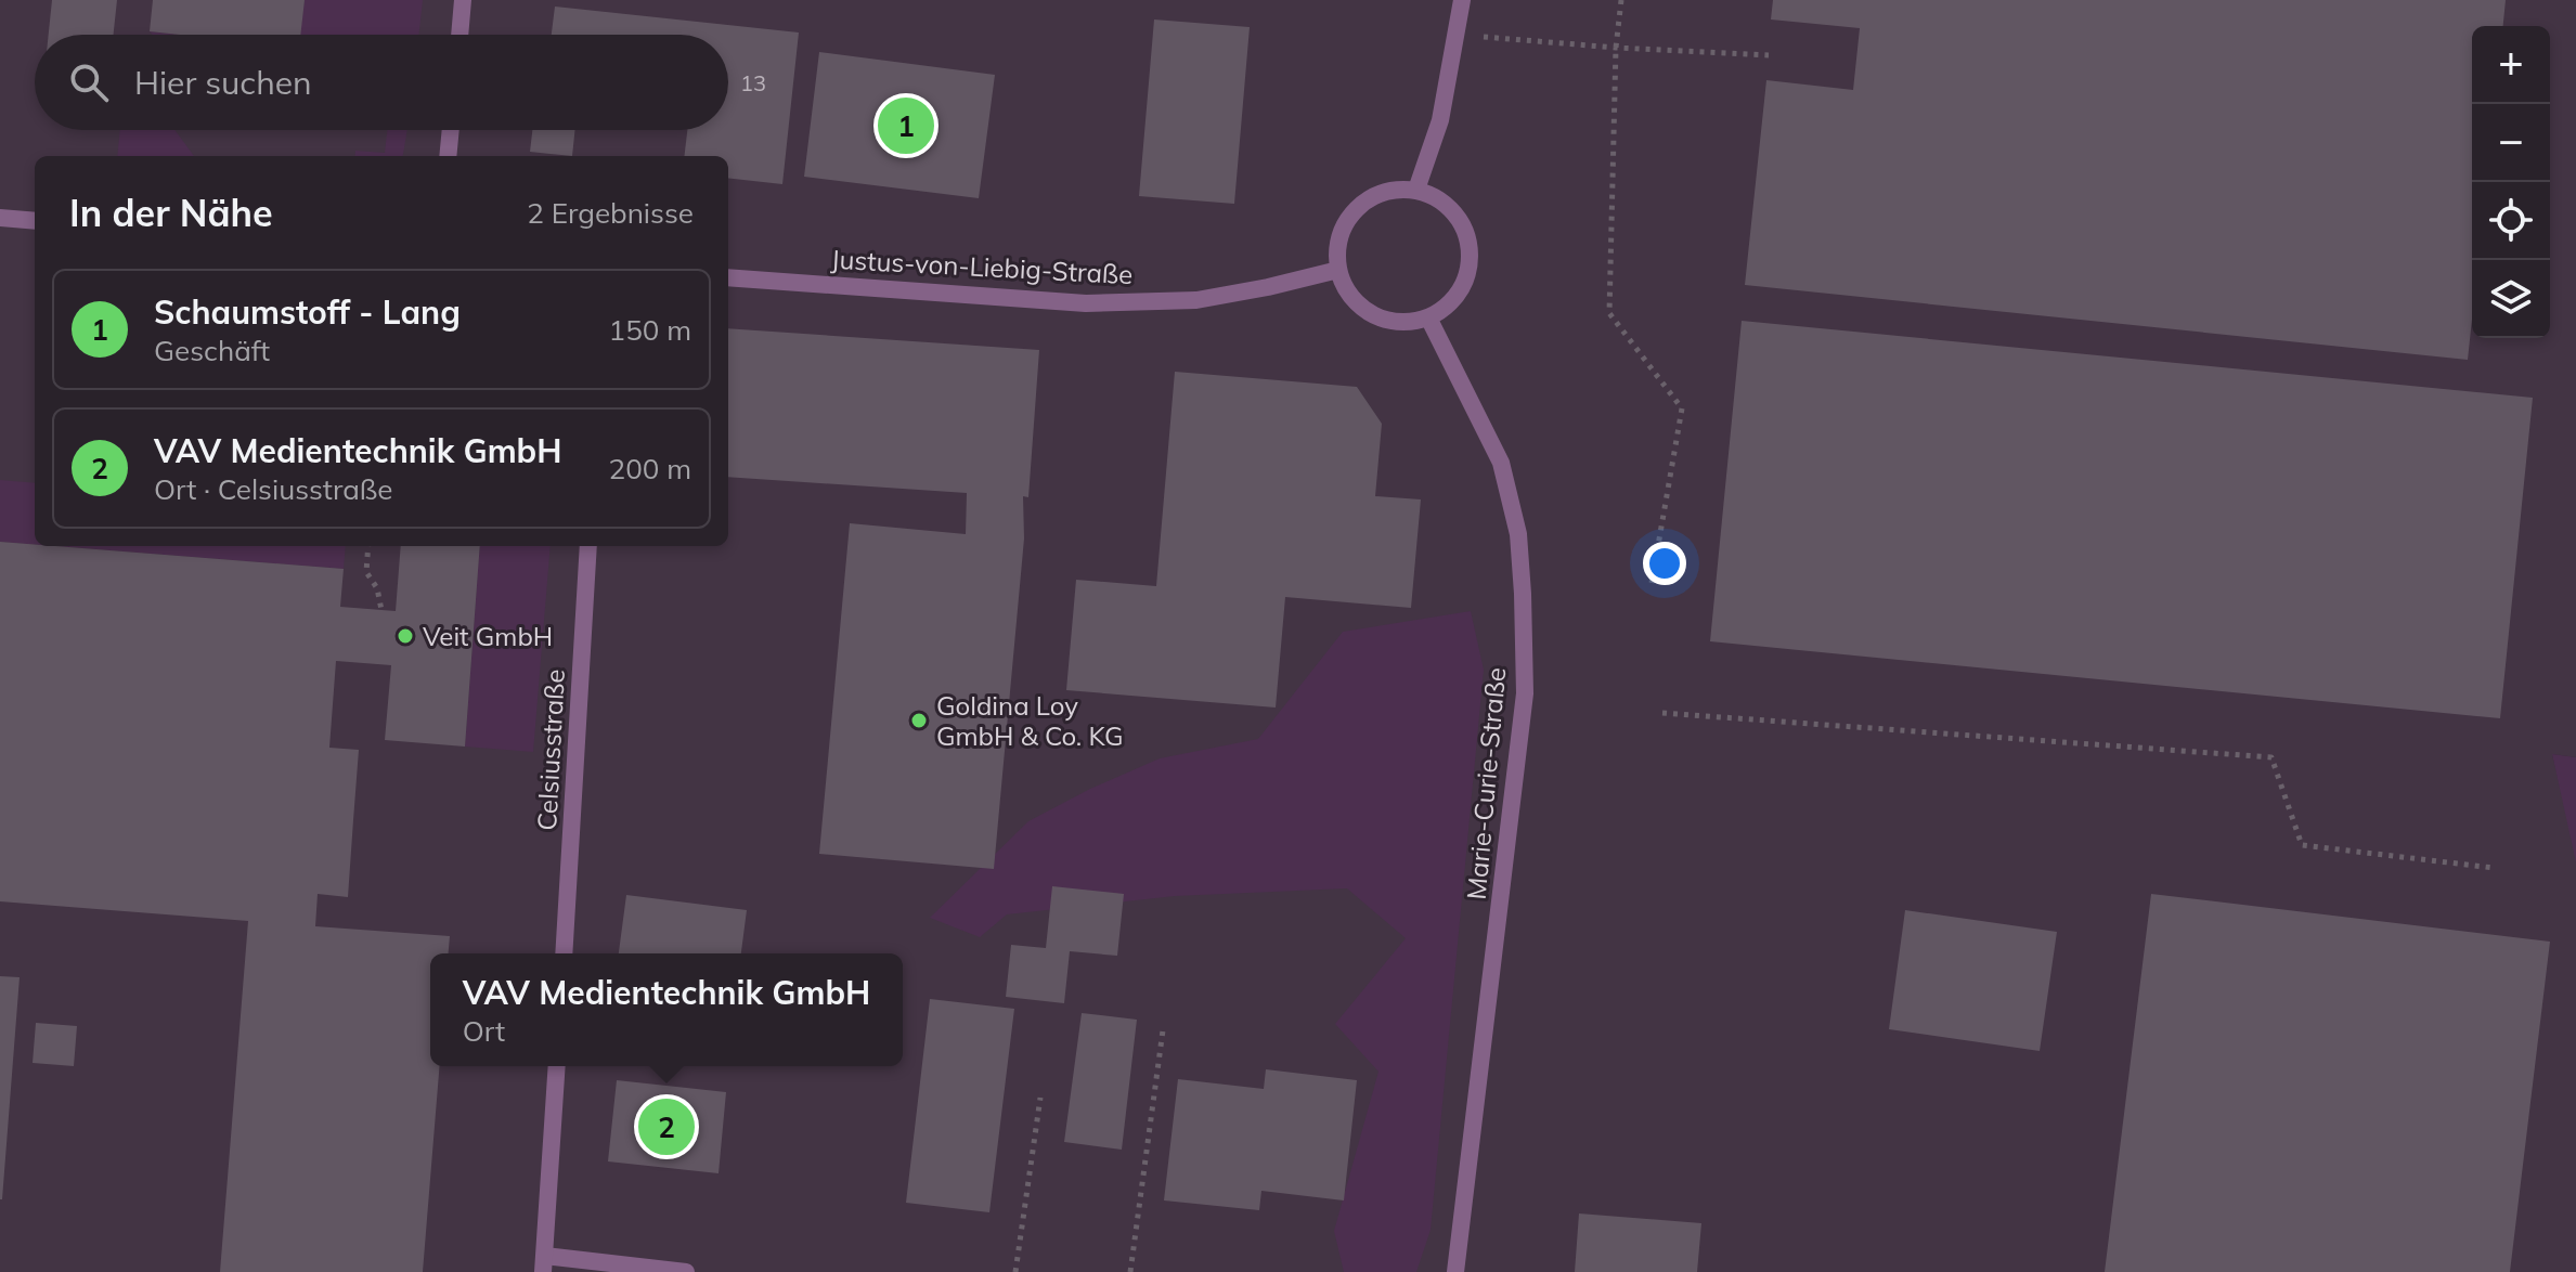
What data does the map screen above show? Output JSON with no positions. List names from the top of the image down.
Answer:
{
  "streets": {
    "street": ["Justus-von-Liebig-Straße", "Celsiusstraße", "Marie-Curie-Straße"]
  },
  "crossings": [
    ["Justus-von-Liebig-Straße", "Marie-Curie-Straße"]
  ],
  "places": ["Veit GmbH", "Goldina Loy GmbH & Co. KG"],
  "house_numbers": ["13"],
  "page": {
    "map_buttons": ["+", "−"],
    "search": "Hier suchen",
    "pins": ["1", "2"],
    "heading": ["In der Nähe", "2 Ergebnisse"],
    "list": [
      {
        "mark": "1",
        "name": "Schaumstoff - Lang",
        "note": "Geschäft",
        "value": "150 m"
      },
      {
        "mark": "2",
        "name": "VAV Medientechnik GmbH",
        "note": "Ort · Celsiusstraße",
        "value": "200 m"
      }
    ],
    "popup": ["VAV Medientechnik GmbH", "Ort"]
  }
}
